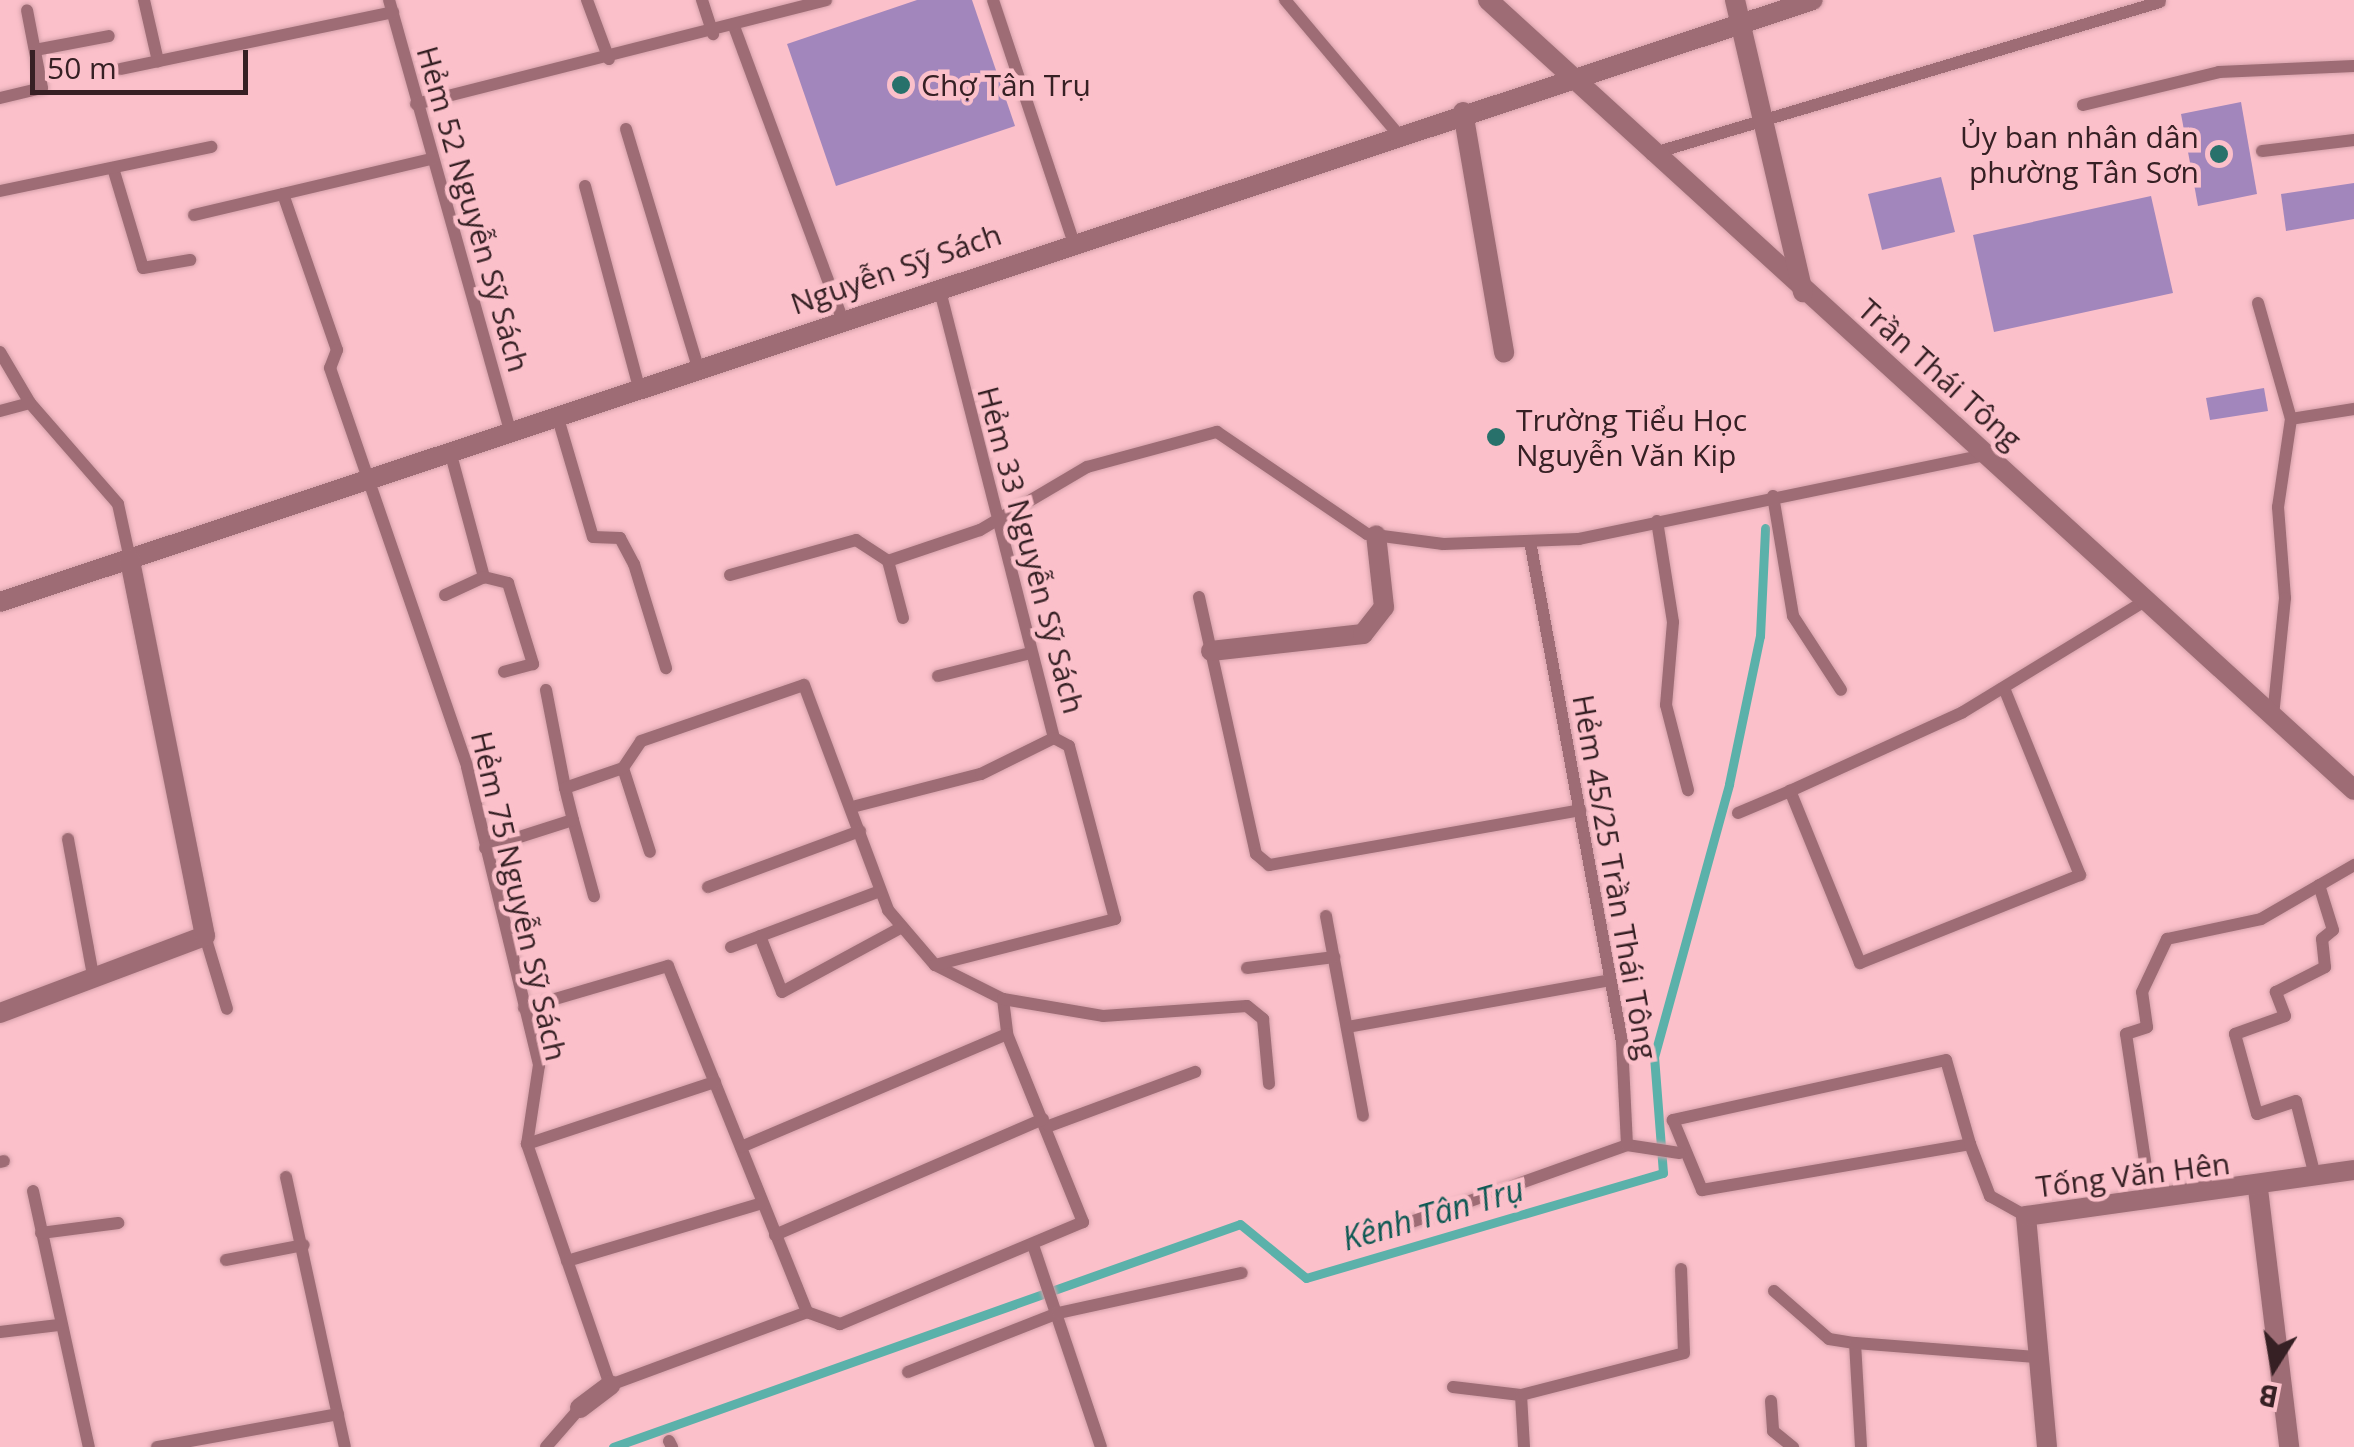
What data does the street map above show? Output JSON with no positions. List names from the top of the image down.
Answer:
{
  "streets": {
    "street": ["Nguyễn Sỹ Sách", "Trần Thái Tông", "Tống Văn Hên"],
    "lane": [
      "Hẻm 52 Nguyễn Sỹ Sách",
      "Hẻm 33 Nguyễn Sỹ Sách",
      "Hẻm 45/25 Trần Thái Tông",
      "Hẻm 75 Nguyễn Sỹ Sách"
    ]
  },
  "crossings": [
    ["Hẻm 52 Nguyễn Sỹ Sách", "Nguyễn Sỹ Sách"],
    ["Nguyễn Sỹ Sách", "Trần Thái Tông"],
    ["Nguyễn Sỹ Sách", "Hẻm 33 Nguyễn Sỹ Sách"],
    ["Nguyễn Sỹ Sách", "Hẻm 75 Nguyễn Sỹ Sách"]
  ],
  "water": ["Kênh Tân Trụ"],
  "places": ["Chợ Tân Trụ", "Ủy ban nhân dân phường Tân Sơn", "Trường Tiểu Học Nguyễn Văn Kip"],
  "scale_bar": "50 m",
  "north": "bottom"
}
